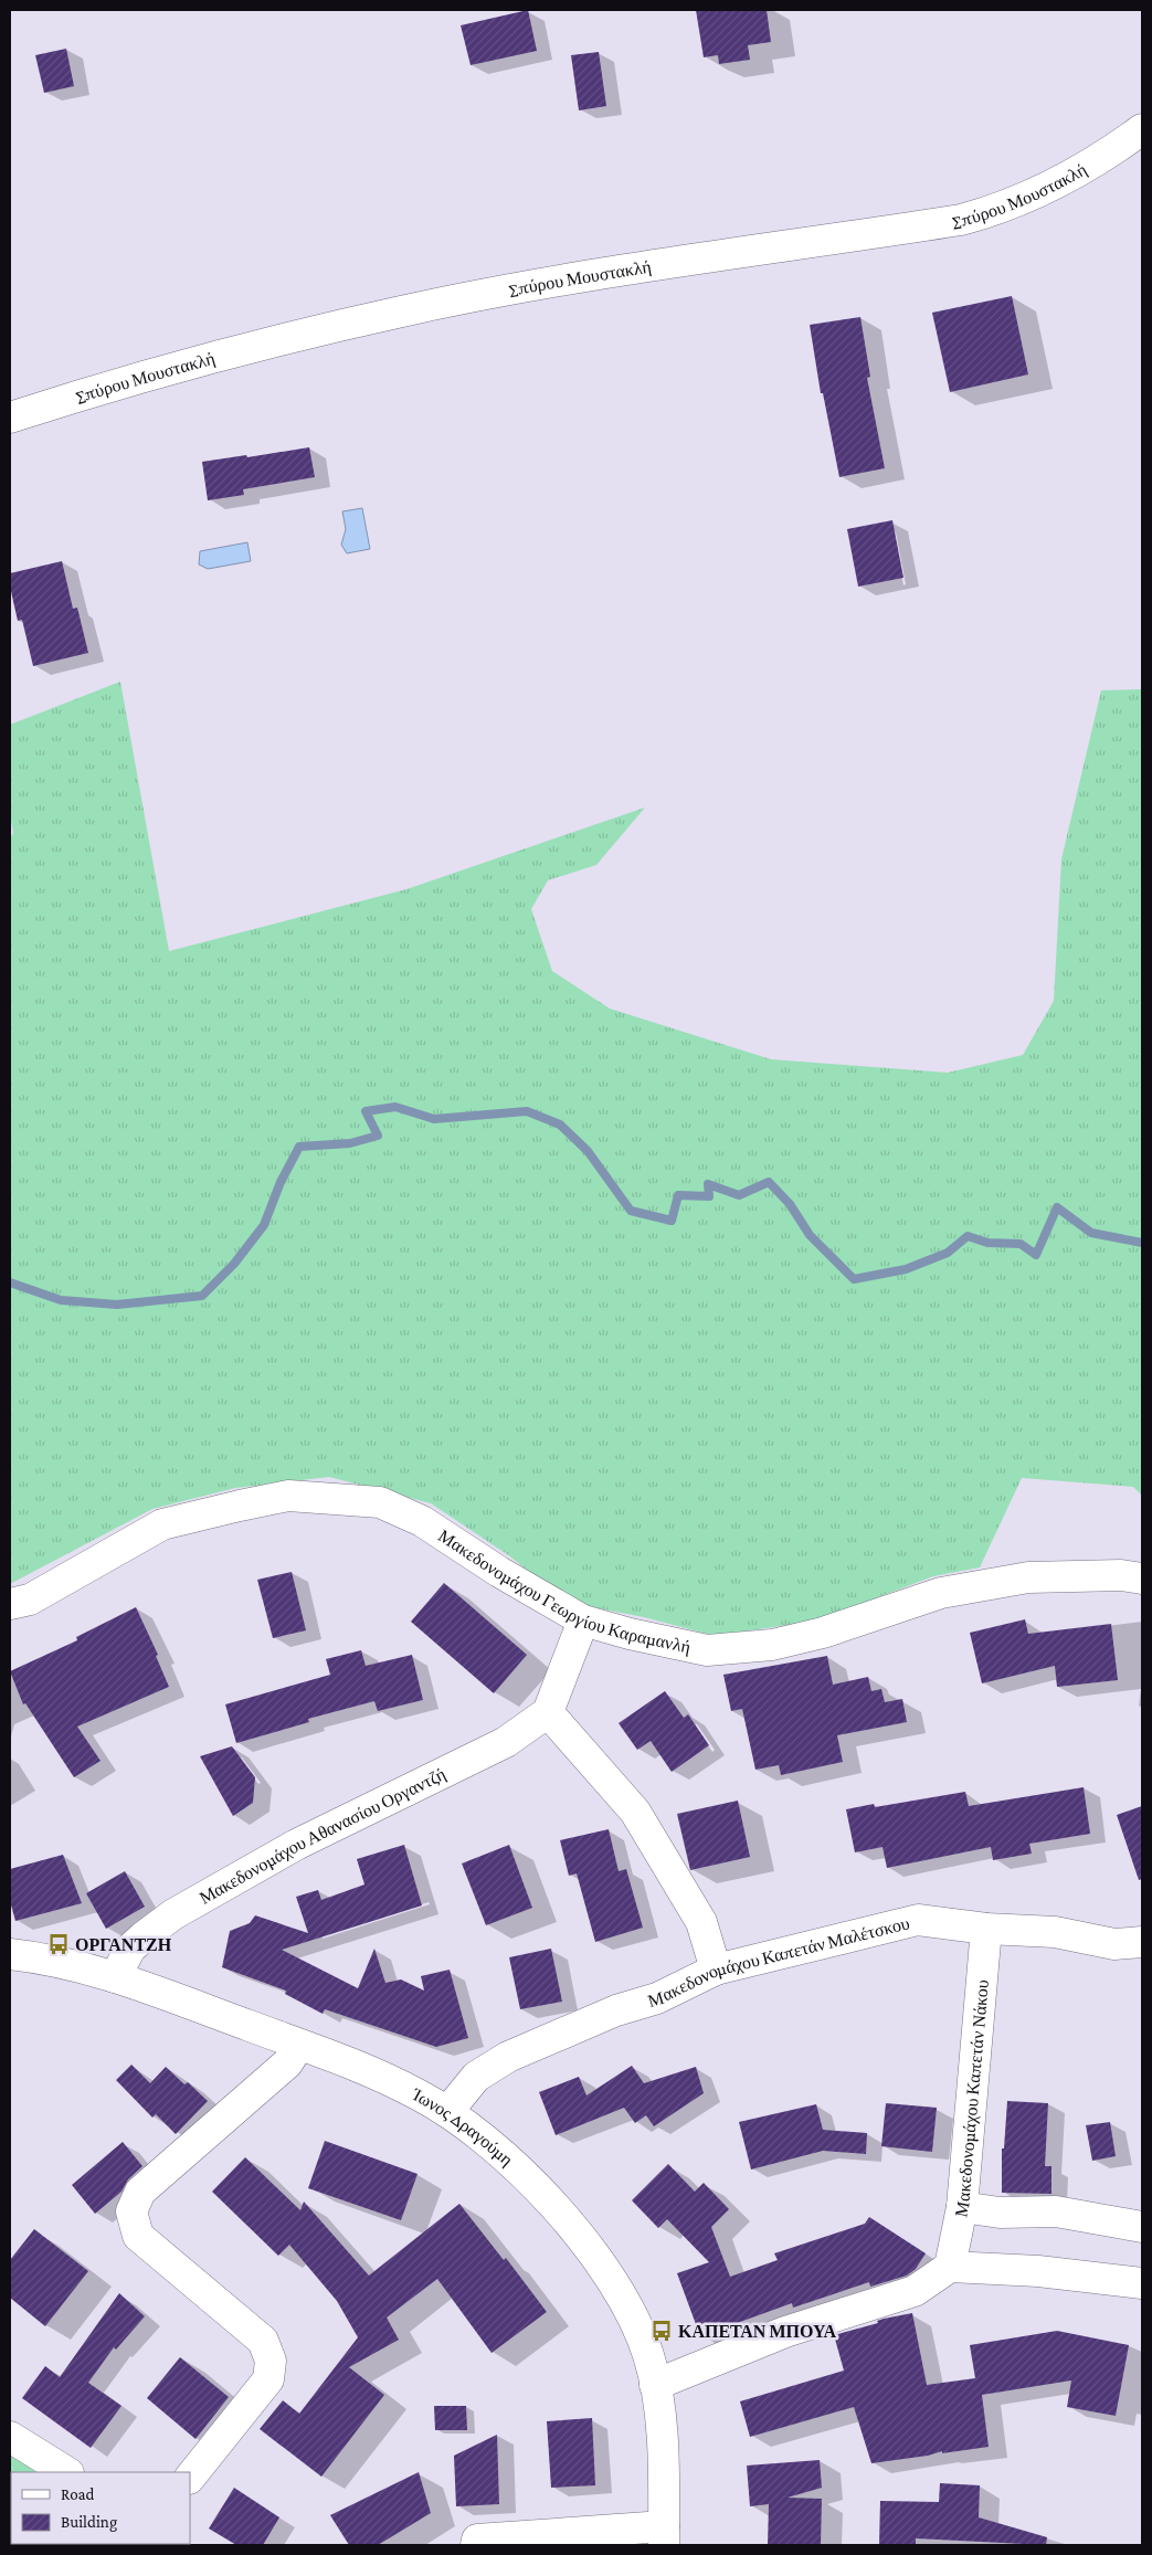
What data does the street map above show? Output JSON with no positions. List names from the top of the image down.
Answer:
{
  "streets": {
    "street": [
      "Σπύρου Μουστακλή",
      "Μακεδονομάχου Γεωργίου Καραμανλή",
      "Μακεδονομάχου Αθανασίου Οργαντζή",
      "Μακεδονομάχου Καπετάν Μαλέτσκου",
      "Μακεδονομάχου Καπετάν Νάκου",
      "Ίωνος Δραγούμη"
    ]
  },
  "crossings": [
    ["Μακεδονομάχου Αθανασίου Οργαντζή", "Ίωνος Δραγούμη"],
    ["Μακεδονομάχου Καπετάν Μαλέτσκου", "Μακεδονομάχου Καπετάν Νάκου"],
    ["Μακεδονομάχου Καπετάν Μαλέτσκου", "Ίωνος Δραγούμη"]
  ],
  "places": {
    "bus stop": ["ΟΡΓΑΝΤΖΗ", "ΚΑΠΕΤΑΝ ΜΠΟΥΑ"]
  },
  "legend": ["Road", "Building"]
}
